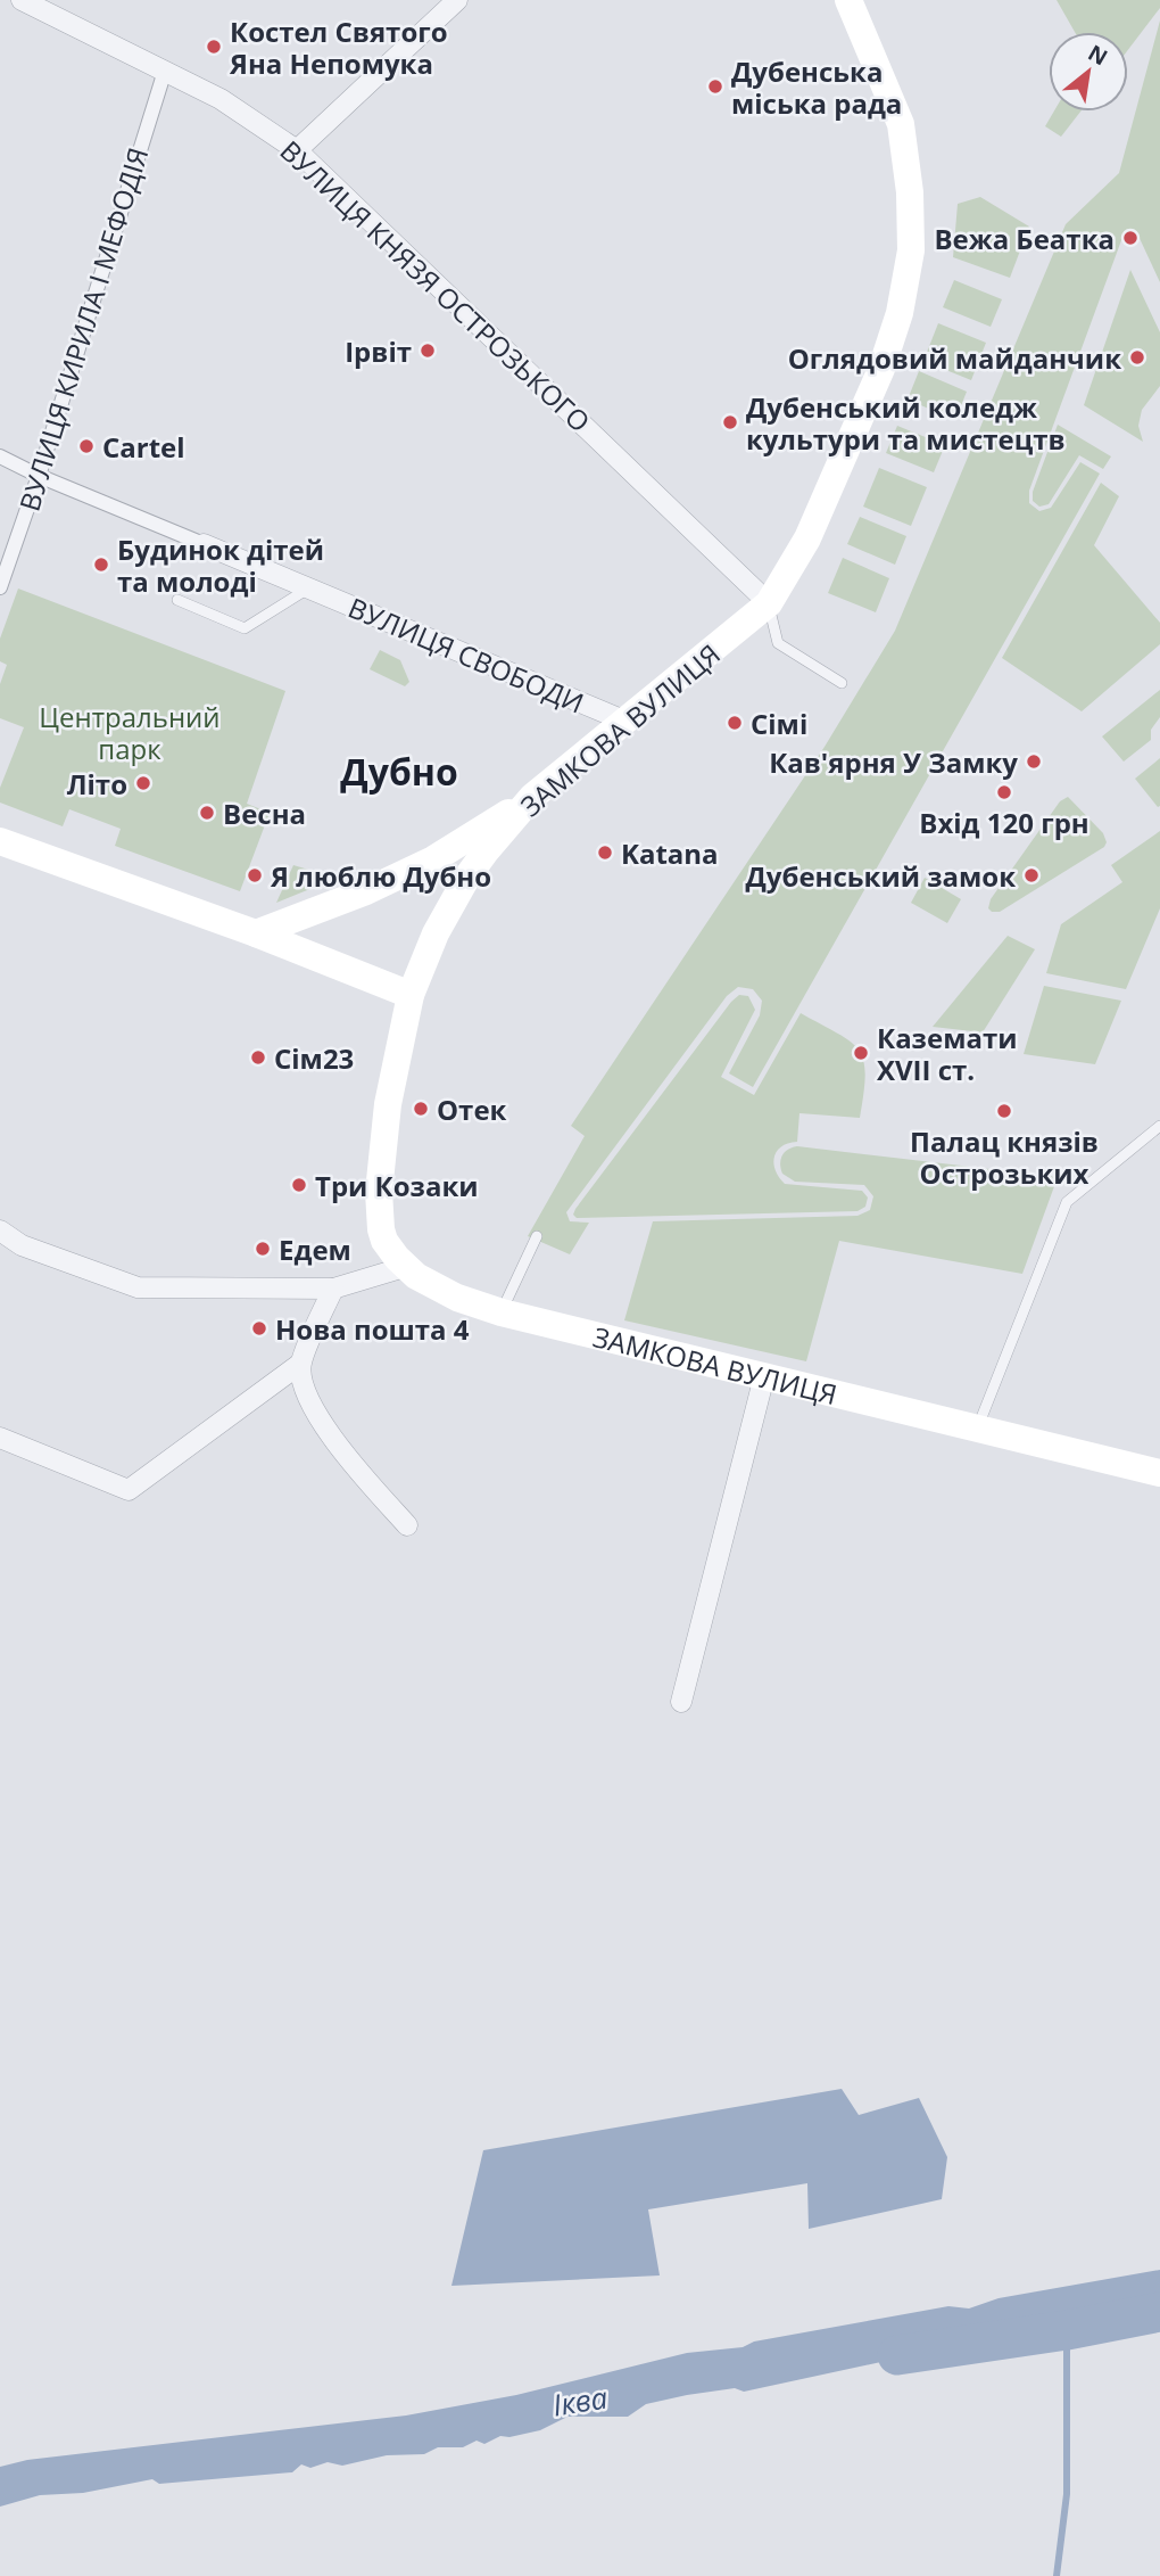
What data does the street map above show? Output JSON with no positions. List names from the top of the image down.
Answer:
{
  "streets": {
    "main road": ["ЗАМКОВА ВУЛИЦЯ"],
    "street": ["ВУЛИЦЯ КНЯЗЯ ОСТРОЗЬКОГО", "ВУЛИЦЯ КИРИЛА І МЕФОДІЯ", "ВУЛИЦЯ СВОБОДИ"]
  },
  "crossings": [
    ["ВУЛИЦЯ КНЯЗЯ ОСТРОЗЬКОГО", "ВУЛИЦЯ КИРИЛА І МЕФОДІЯ"],
    ["ВУЛИЦЯ КНЯЗЯ ОСТРОЗЬКОГО", "ЗАМКОВА ВУЛИЦЯ"],
    ["ВУЛИЦЯ КИРИЛА І МЕФОДІЯ", "ВУЛИЦЯ СВОБОДИ"],
    ["ВУЛИЦЯ СВОБОДИ", "ЗАМКОВА ВУЛИЦЯ"]
  ],
  "districts": ["Дубно"],
  "water": ["Іква"],
  "parks": ["Центральний парк"],
  "places": [
    "Костел Святого Яна Непомука",
    "Дубенська міська рада",
    "Вежа Беатка",
    "Ірвіт",
    "Оглядовий майданчик",
    "Дубенський коледж культури та мистецтв",
    "Cartel",
    "Будинок дітей та молоді",
    "Сімі",
    "Кав'ярня У Замку",
    "Літо",
    "Вхід 120 грн",
    "Весна",
    "Katana",
    "Я люблю Дубно",
    "Дубенський замок",
    "Каземати XVII ст.",
    "Сім23",
    "Отек",
    "Палац князів Острозьких",
    "Три Козаки",
    "Едем",
    "Нова пошта 4"
  ],
  "north": "top right"
}
